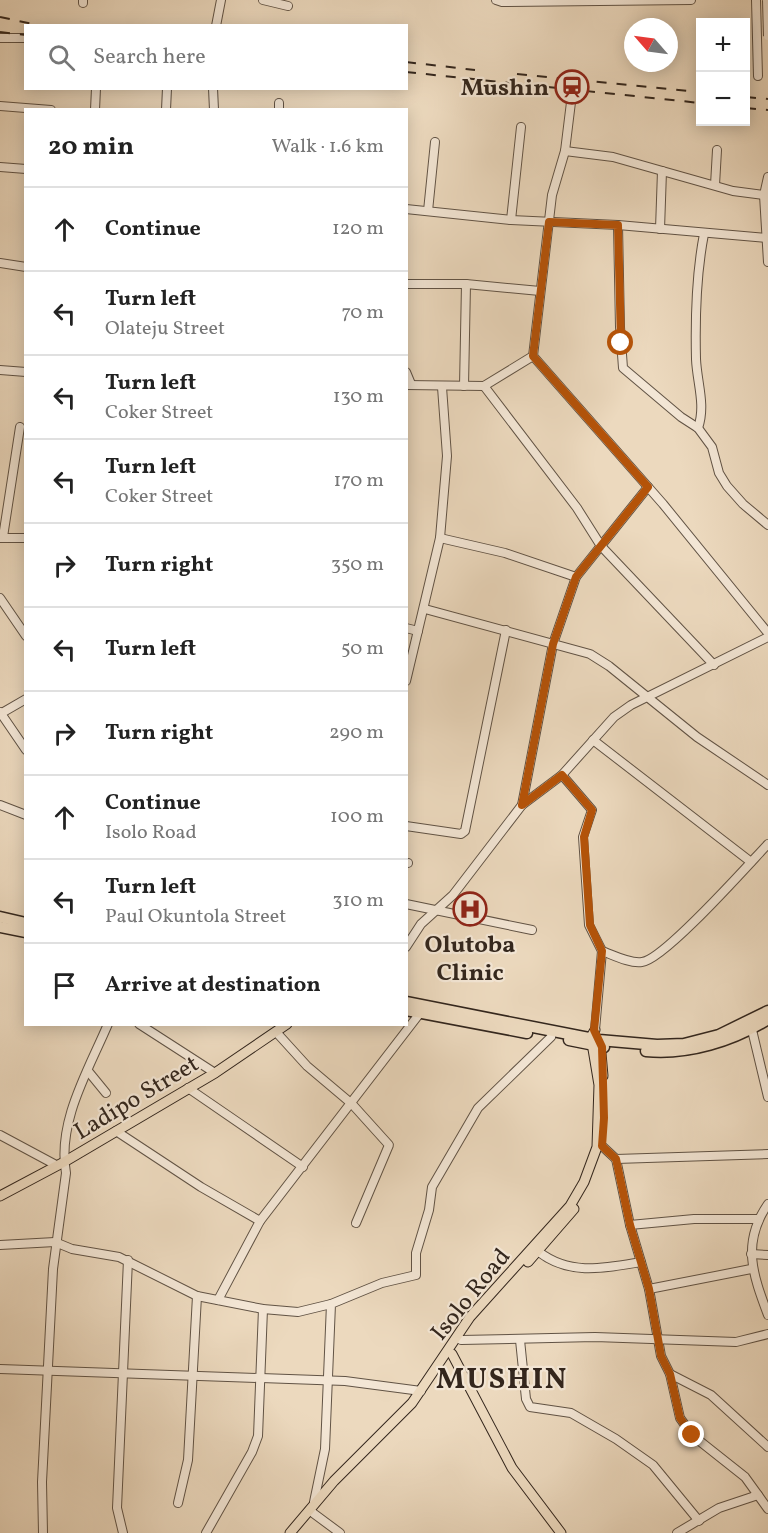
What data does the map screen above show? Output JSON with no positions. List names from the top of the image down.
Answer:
{
  "streets": {
    "main road": ["Ladipo Street", "Isolo Road"]
  },
  "districts": ["MUSHIN"],
  "places": {
    "station": ["Mushin"],
    "hospital": ["Olutoba Clinic"]
  },
  "north": "top left",
  "page": {
    "map_buttons": ["+", "−"],
    "search": "Search here",
    "heading": ["20 min", "Walk · 1.6 km"],
    "list": [
      ["Continue", "120 m"],
      ["Turn left", "Olateju Street", "70 m"],
      ["Turn left", "Coker Street", "130 m"],
      ["Turn left", "Coker Street", "170 m"],
      ["Turn right", "350 m"],
      ["Turn left", "50 m"],
      ["Turn right", "290 m"],
      ["Continue", "Isolo Road", "100 m"],
      ["Turn left", "Paul Okuntola Street", "310 m"],
      "Arrive at destination"
    ]
  }
}
